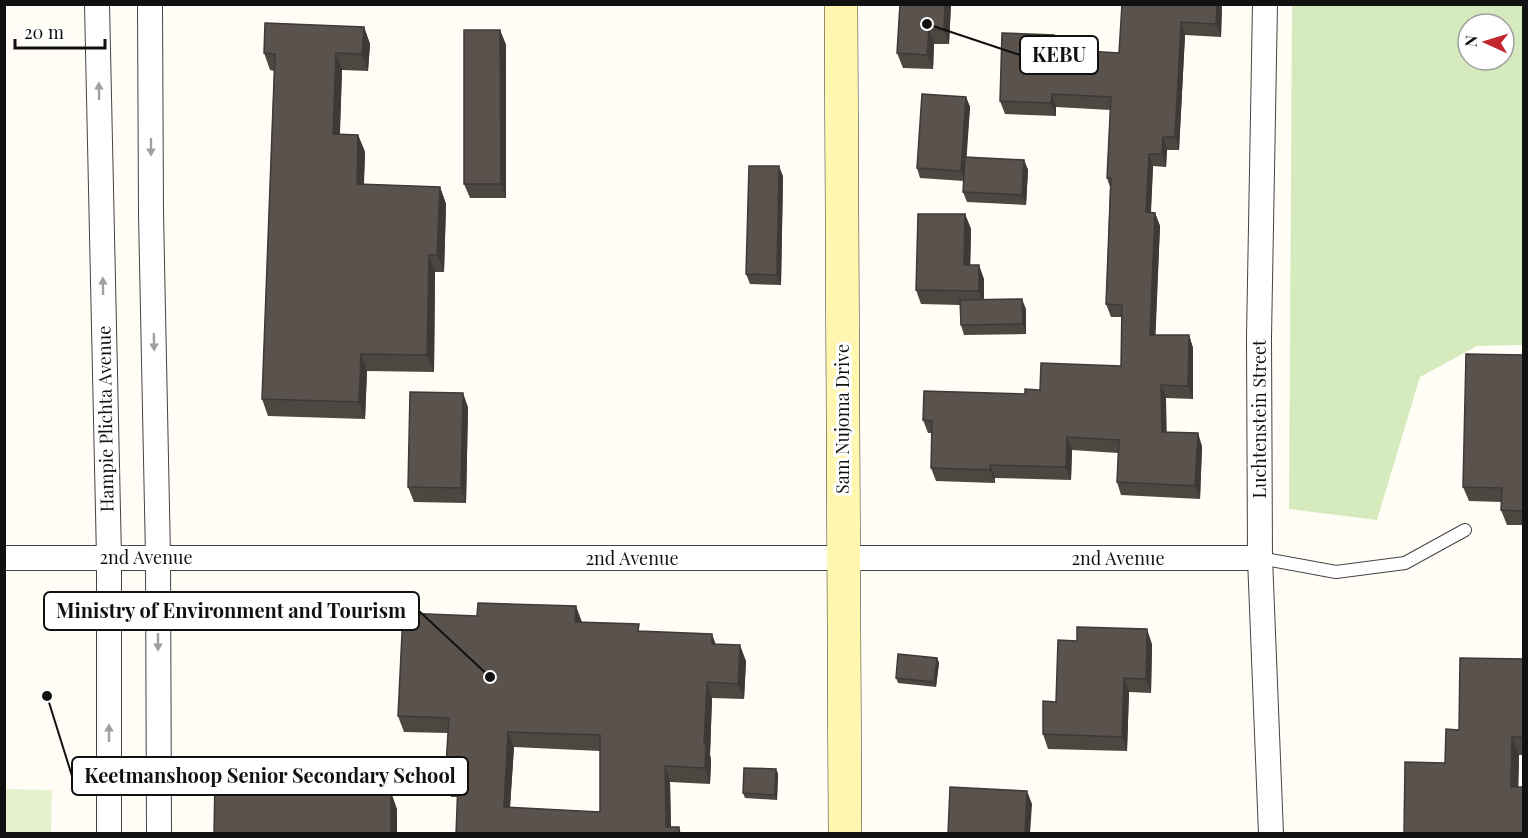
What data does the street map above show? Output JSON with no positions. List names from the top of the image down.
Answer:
{
  "streets": {
    "main road": ["Sam Nujoma Drive"],
    "street": ["Hampie Plichta Avenue", "Luchtenstein Street", "2nd Avenue"]
  },
  "crossings": [
    ["Hampie Plichta Avenue", "2nd Avenue"],
    ["Sam Nujoma Drive", "2nd Avenue"],
    ["Luchtenstein Street", "2nd Avenue"]
  ],
  "places": ["KEBU", "Ministry of Environment and Tourism", "Keetmanshoop Senior Secondary School"],
  "scale_bar": "20 m",
  "north": "left"
}
